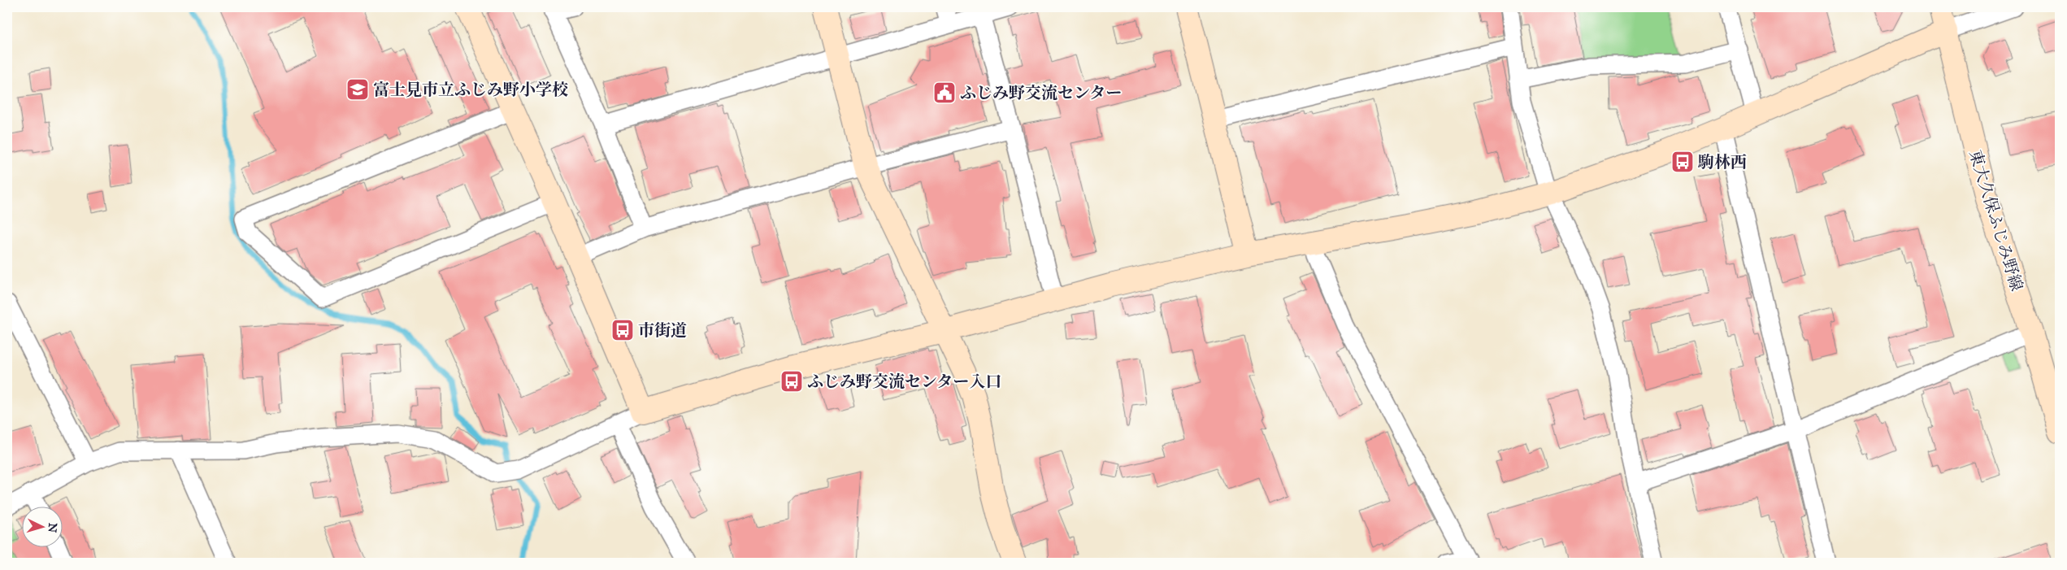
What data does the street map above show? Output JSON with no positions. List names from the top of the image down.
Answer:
{
  "streets": {
    "street": ["東大久保ふじみ野線"]
  },
  "places": {
    "school or university": ["富士見市立ふじみ野小学校"],
    "public building": ["ふじみ野交流センター"],
    "bus stop": ["駒林西", "市街道", "ふじみ野交流センター入口"]
  },
  "north": "right"
}
